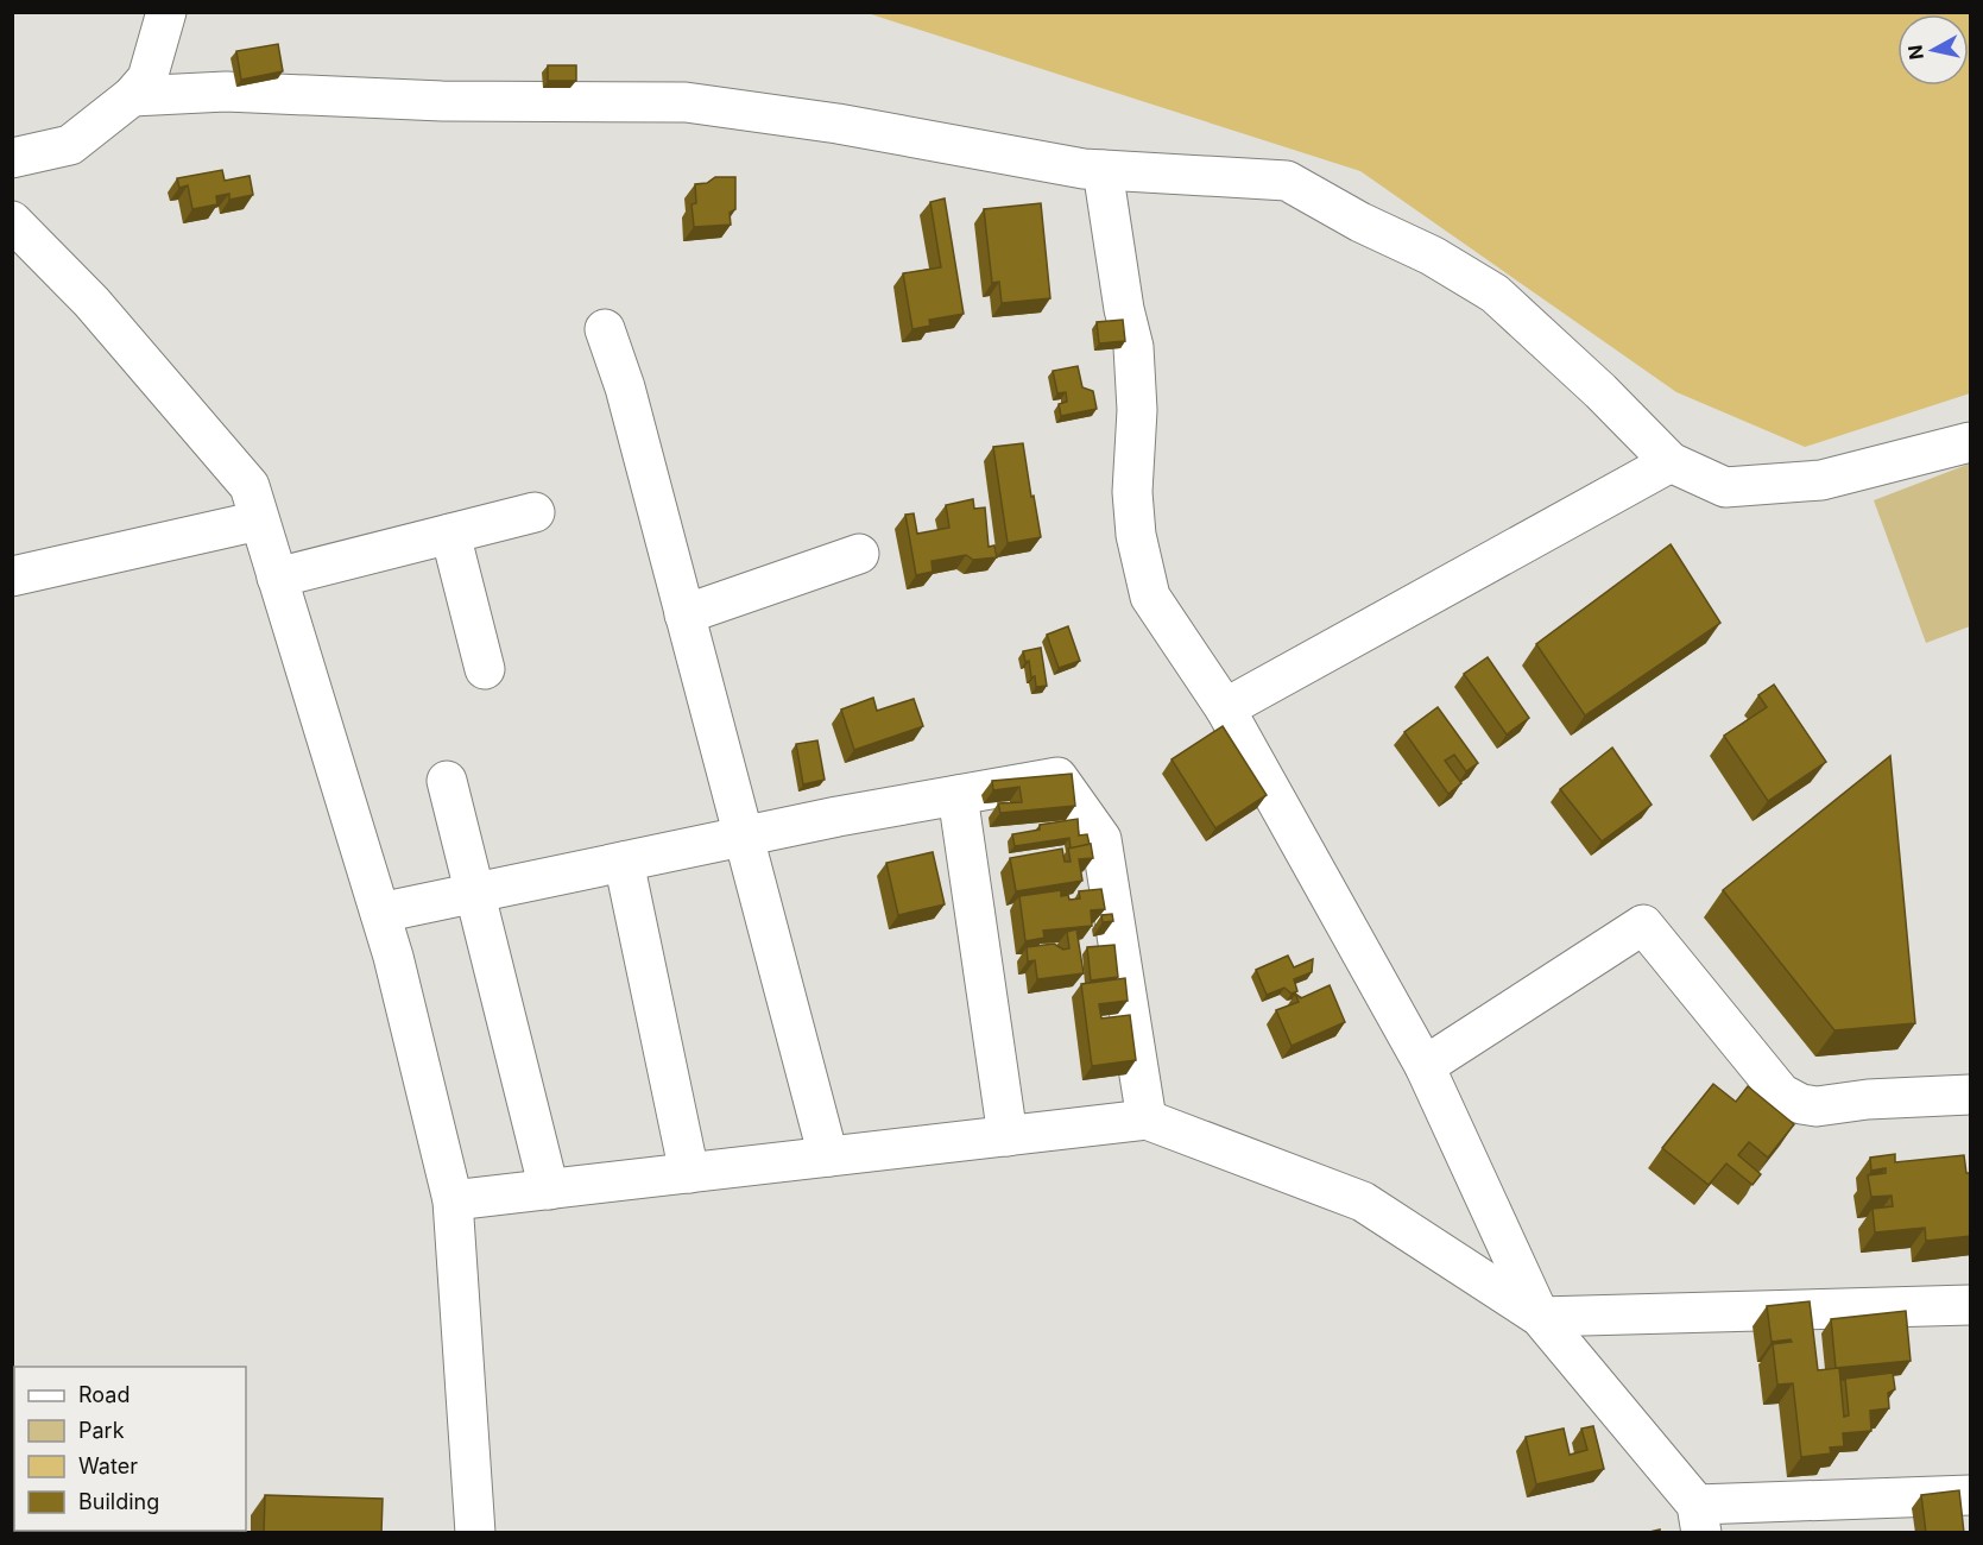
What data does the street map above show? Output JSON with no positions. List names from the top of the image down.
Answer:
{
  "legend": [
    "Road",
    "Park",
    "Water",
    "Building"
  ],
  "north": "left"
}
